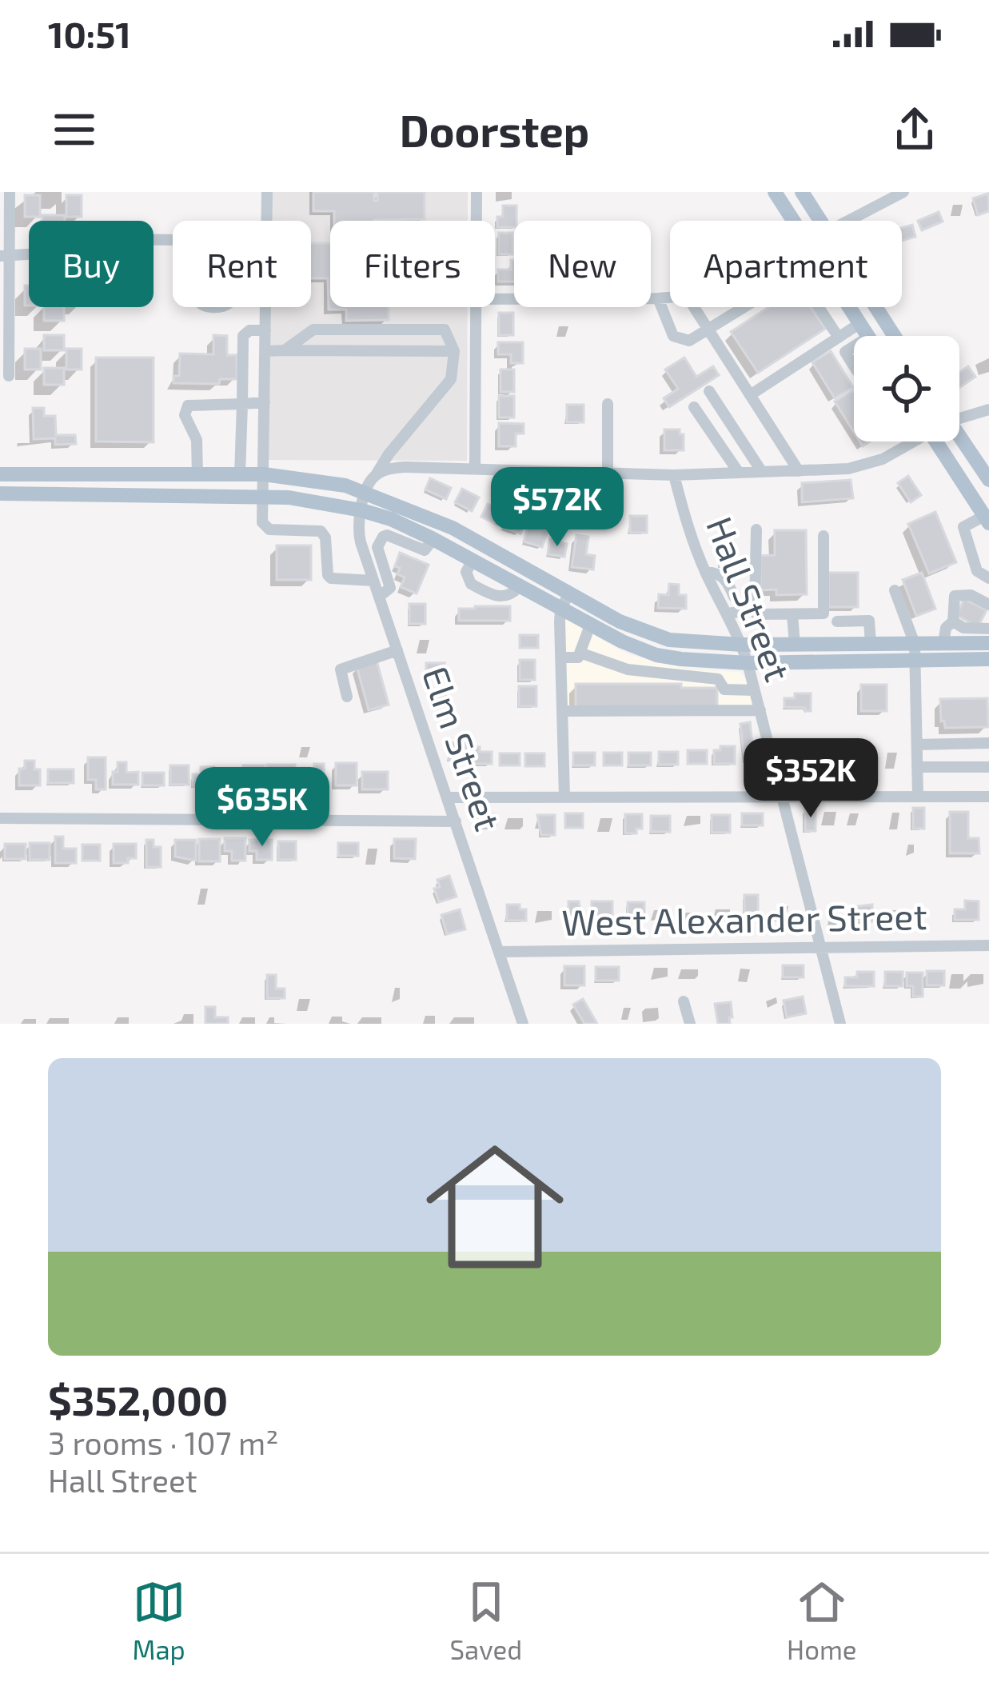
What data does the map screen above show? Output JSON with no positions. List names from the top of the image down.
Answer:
{
  "streets": {
    "street": ["Hall Street", "Elm Street", "West Alexander Street"]
  },
  "crossings": [
    ["Hall Street", "West Alexander Street"],
    ["Elm Street", "West Alexander Street"]
  ],
  "page": {
    "status": "10:51",
    "header": "Doorstep",
    "chip": [
      "Buy",
      "Rent",
      "Filters",
      "New",
      "Apartment"
    ],
    "price": ["$572K", "$352K", "$635K"],
    "list": [
      {
        "name": "$352,000",
        "note": "3 rooms · 107 m² · Hall Street"
      }
    ],
    "tabs": ["Map", "Saved", "Home"]
  }
}
